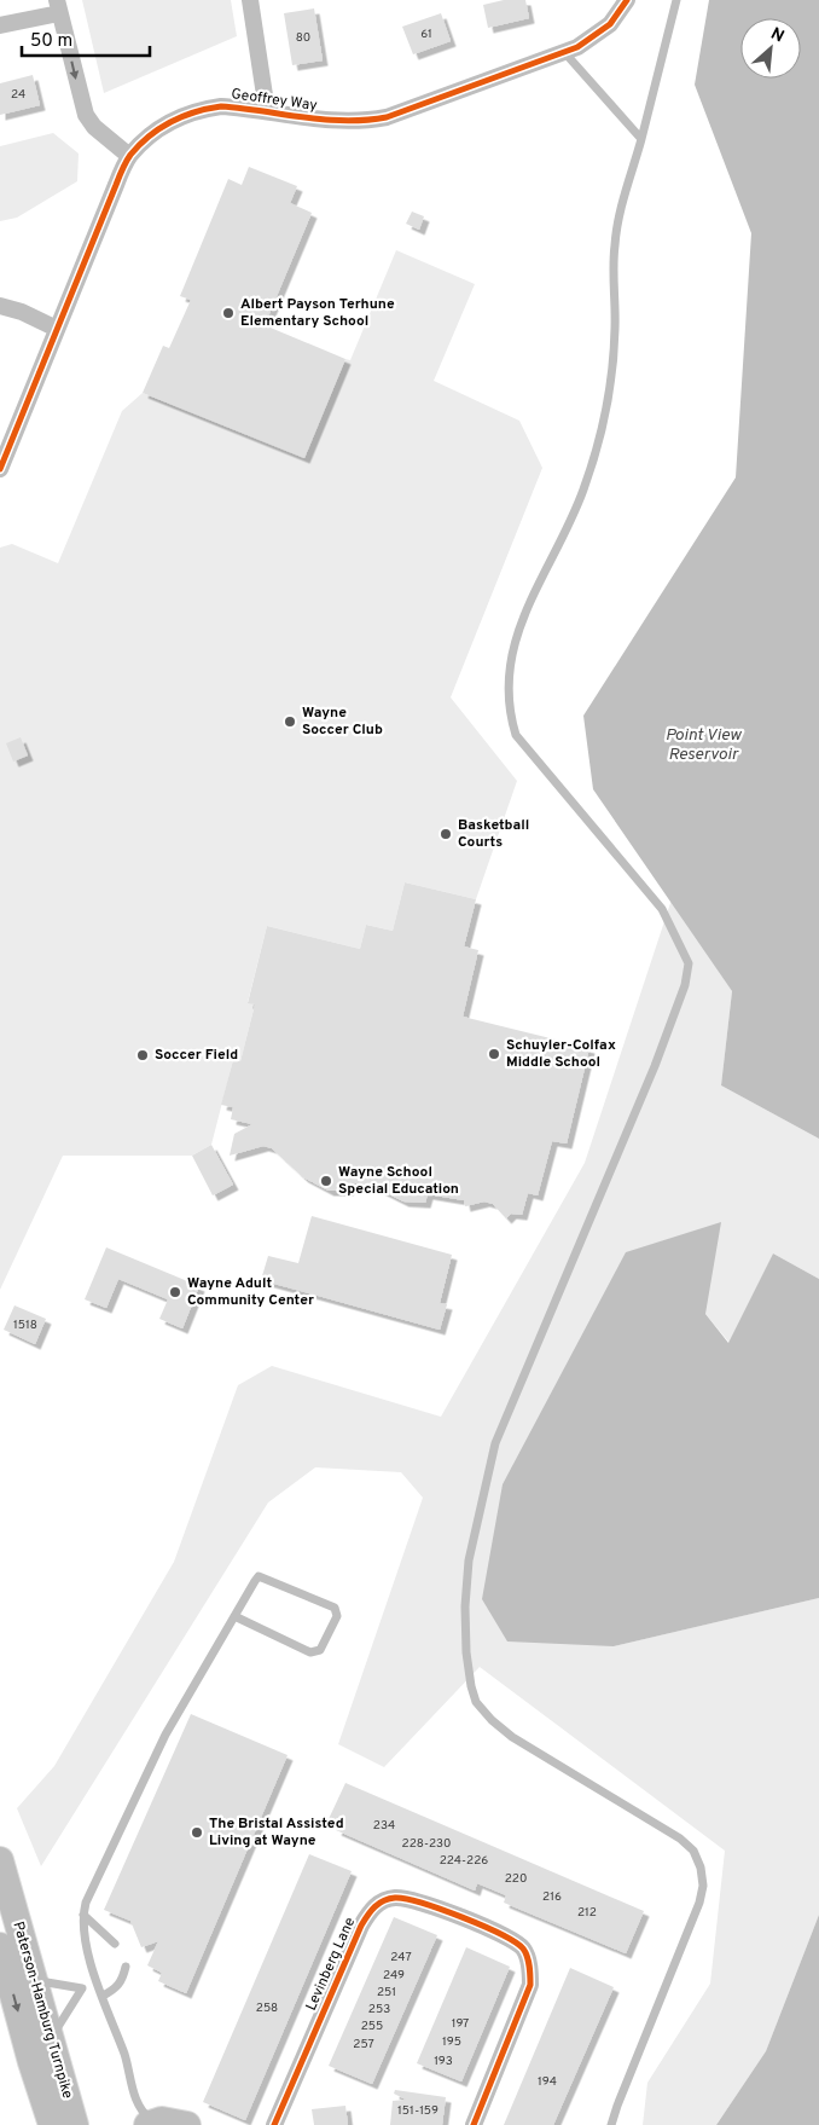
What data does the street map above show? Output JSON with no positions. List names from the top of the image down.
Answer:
{
  "streets": {
    "main road": ["Paterson-Hamburg Turnpike"],
    "street": ["Geoffrey Way", "Levinberg Lane"]
  },
  "water": ["Point View Reservoir"],
  "places": [
    "Albert Payson Terhune Elementary School",
    "Wayne Soccer Club",
    "Basketball Courts",
    "Schuyler-Colfax Middle School",
    "Soccer Field",
    "Wayne School Special Education",
    "Wayne Adult Community Center",
    "The Bristal Assisted Living at Wayne"
  ],
  "house_numbers": [
    "61",
    "80",
    "24",
    "1518",
    "234",
    "228-230",
    "224-226",
    "220",
    "216",
    "212",
    "247",
    "249",
    "251",
    "258",
    "253",
    "197",
    "255",
    "195",
    "257",
    "193",
    "194",
    "151-159"
  ],
  "scale_bar": "50 m",
  "north": "top right"
}
